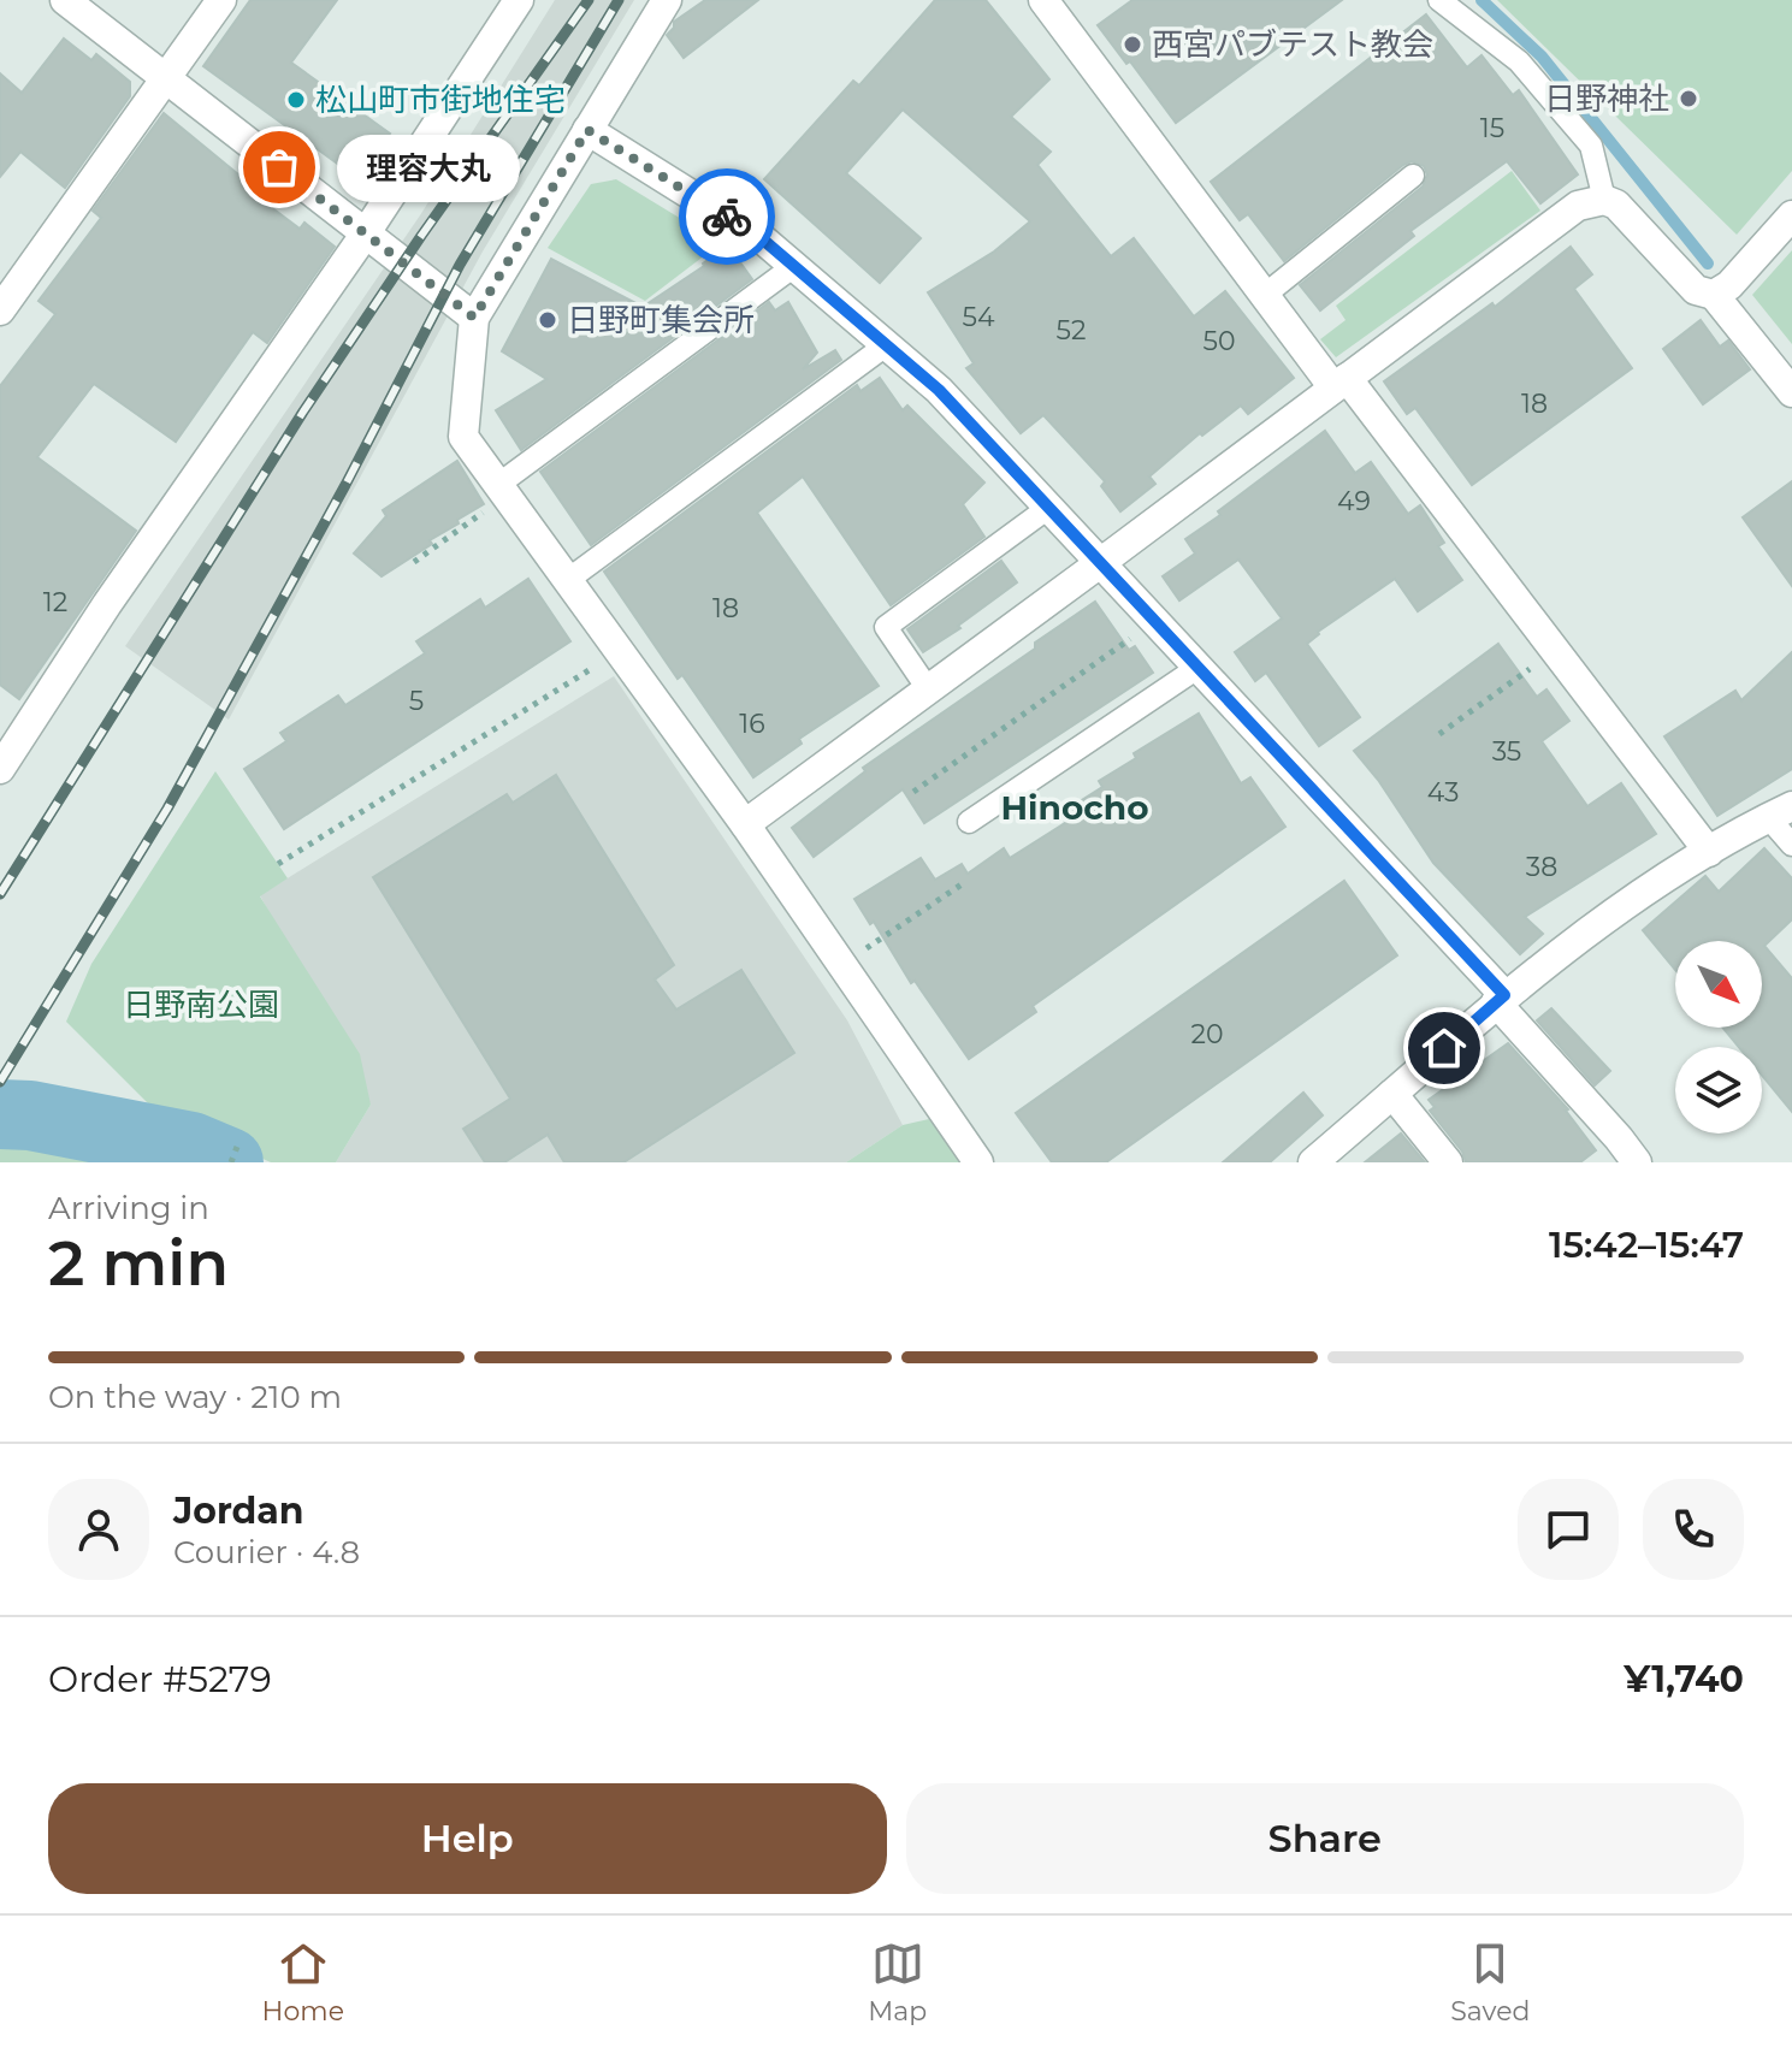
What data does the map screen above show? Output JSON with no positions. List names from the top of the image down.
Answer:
{
  "districts": ["Hinocho"],
  "parks": ["日野南公園"],
  "places": [
    "西宮パブテスト教会",
    "日野神社",
    "松山町市街地住宅",
    "理容大丸",
    "日野町集会所"
  ],
  "house_numbers": [
    "15",
    "54",
    "52",
    "50",
    "18",
    "49",
    "12",
    "18",
    "5",
    "16",
    "35",
    "43",
    "38",
    "20"
  ],
  "north": "bottom right",
  "page": {
    "bubble": "理容大丸",
    "heading": ["2 min", "Arriving in", "15:42–15:47"],
    "panel": [
      "Jordan",
      "Courier · 4.8",
      "Order #5279",
      "¥1,740"
    ],
    "bar": "On the way · 210 m",
    "buttons": ["Help", "Share"],
    "tabs": ["Home", "Map", "Saved"]
  }
}
